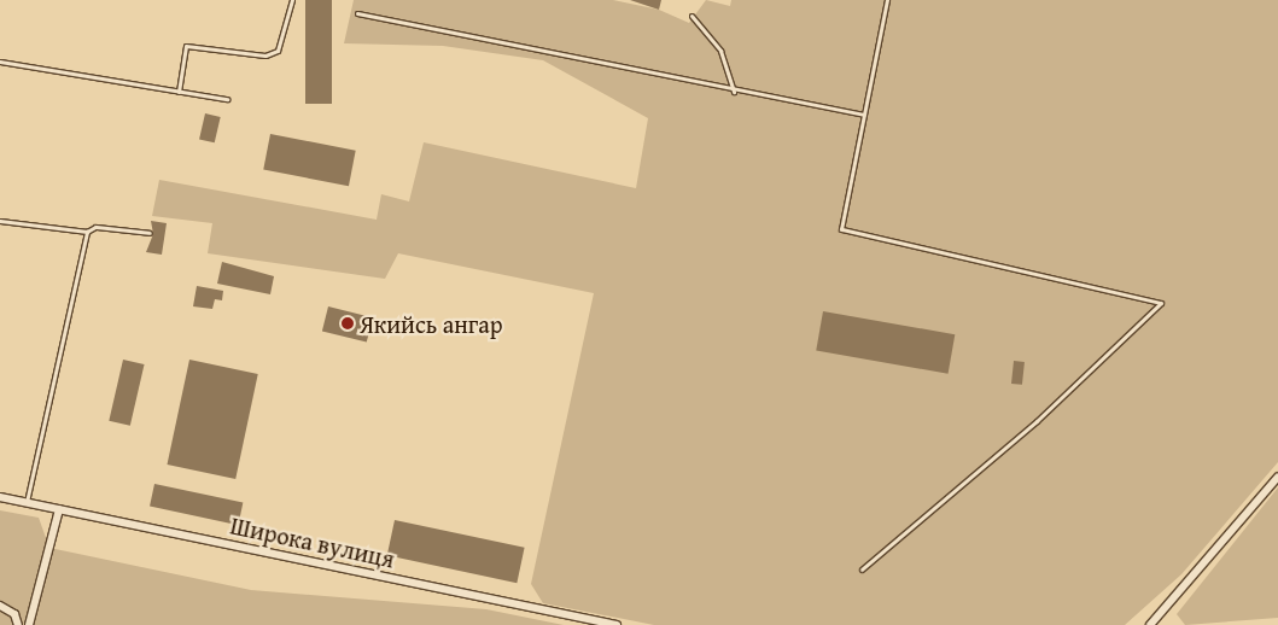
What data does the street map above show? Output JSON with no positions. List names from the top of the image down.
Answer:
{
  "streets": {
    "street": ["Широка вулиця"]
  },
  "places": ["Якийсь ангар"]
}
